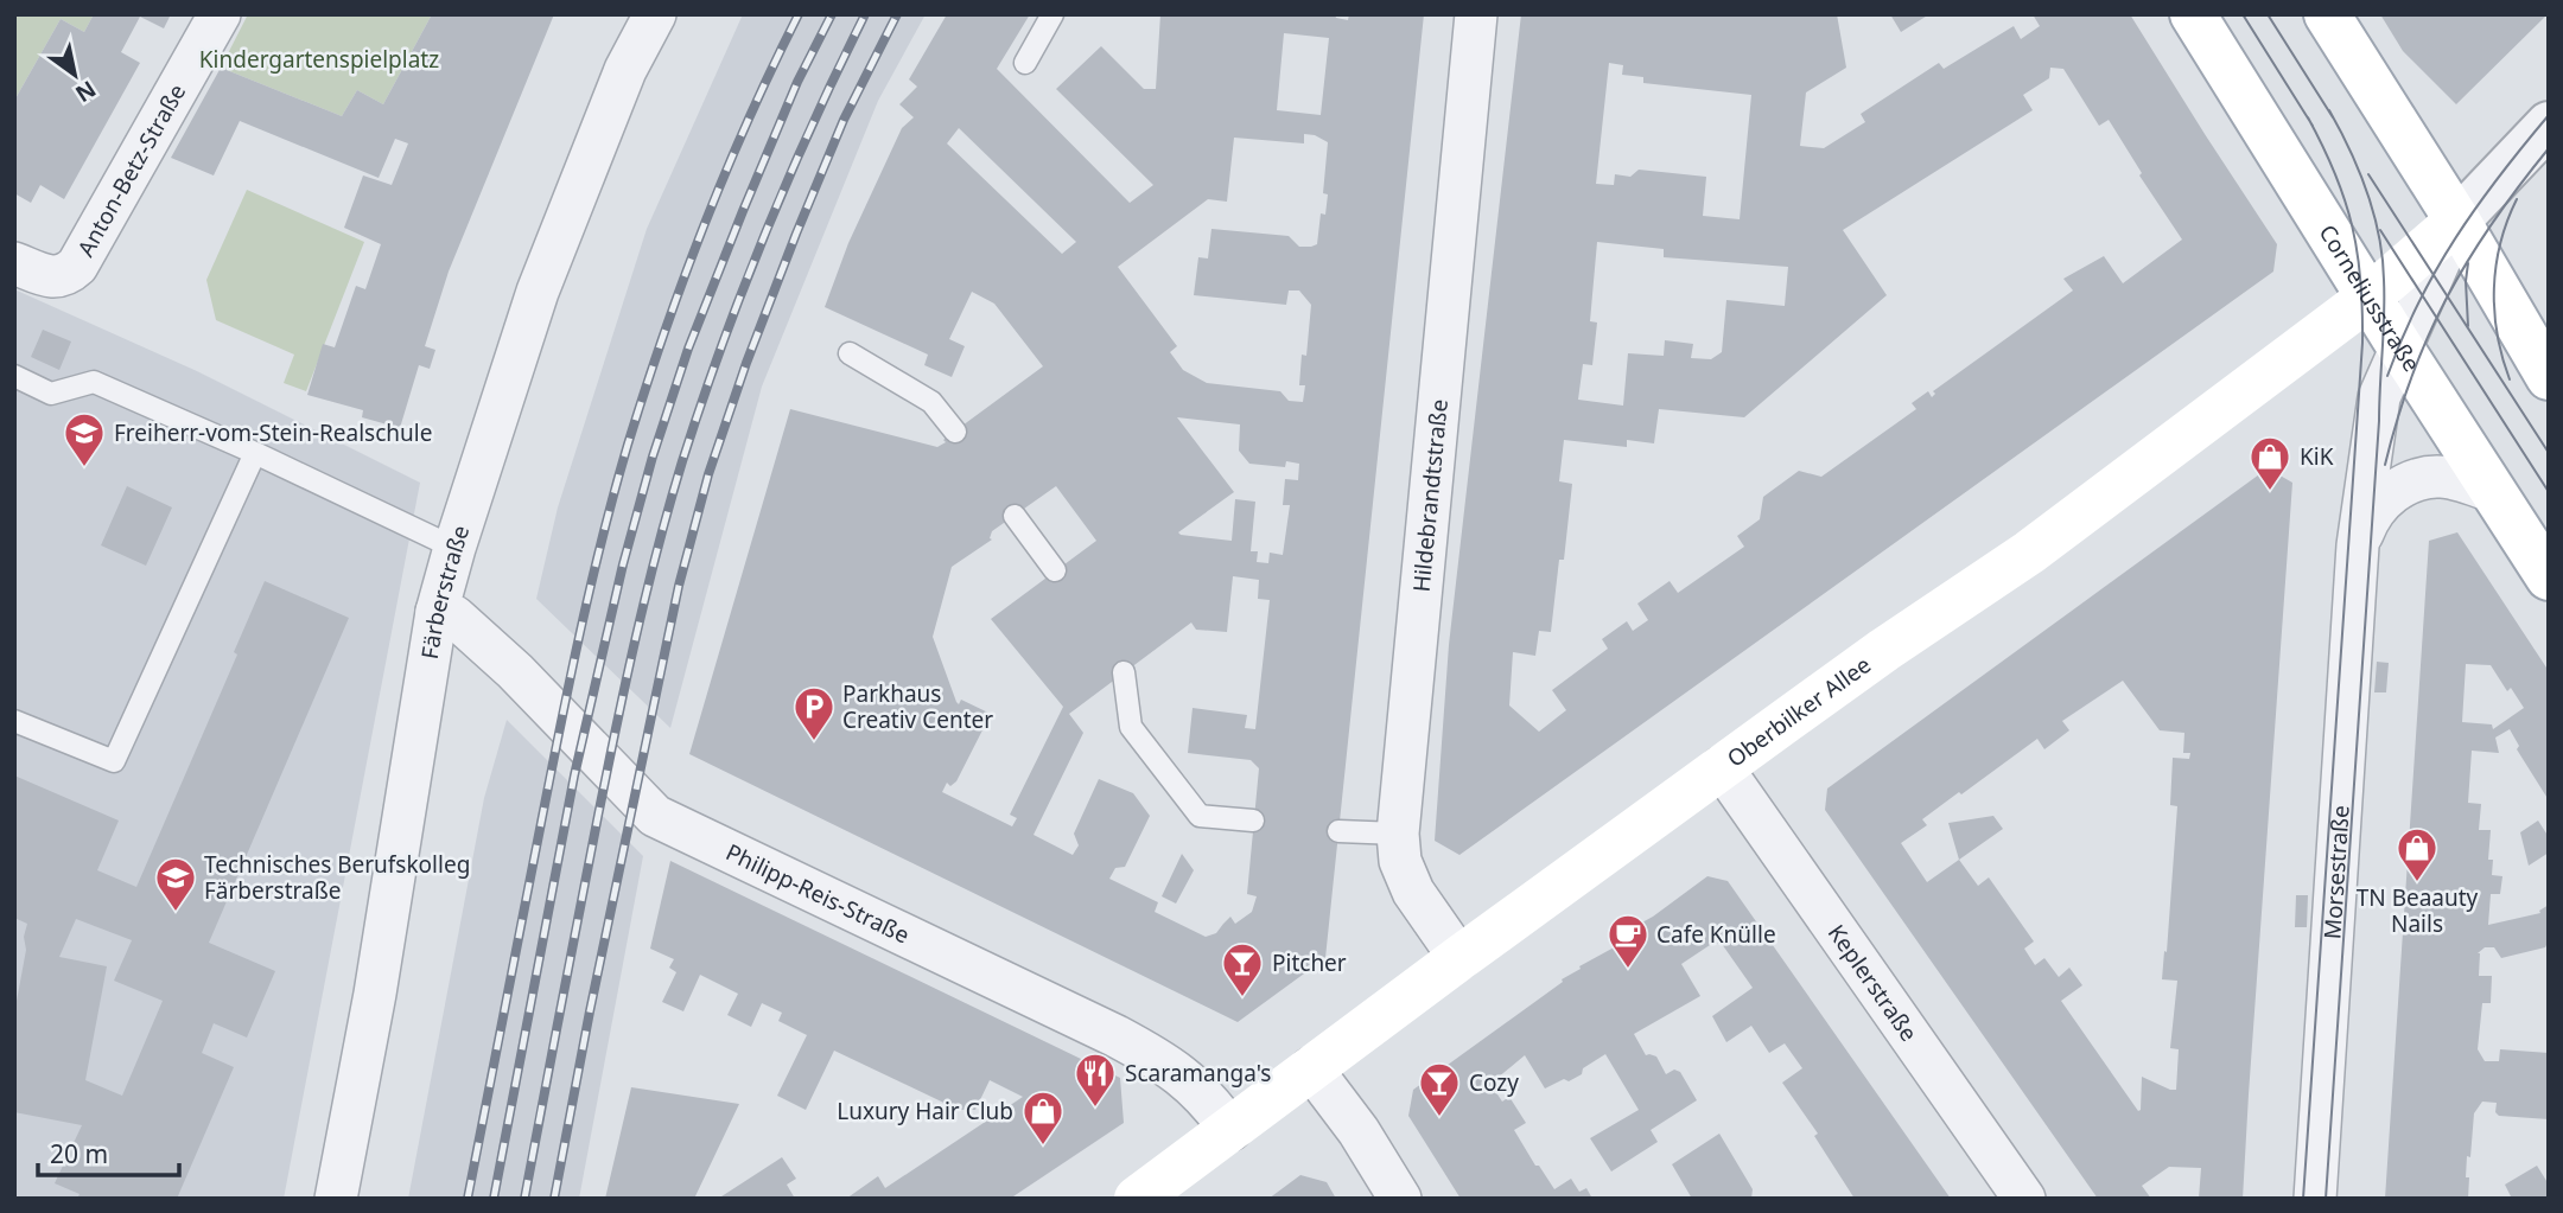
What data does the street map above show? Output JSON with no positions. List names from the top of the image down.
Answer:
{
  "streets": {
    "main road": ["Corneliusstraße", "Oberbilker Allee"],
    "street": [
      "Anton-Betz-Straße",
      "Hildebrandtstraße",
      "Färberstraße",
      "Morsestraße",
      "Philipp-Reis-Straße",
      "Keplerstraße"
    ]
  },
  "crossings": [
    ["Corneliusstraße", "Oberbilker Allee"],
    ["Corneliusstraße", "Morsestraße"],
    ["Hildebrandtstraße", "Oberbilker Allee"],
    ["Färberstraße", "Philipp-Reis-Straße"],
    ["Oberbilker Allee", "Morsestraße"],
    ["Oberbilker Allee", "Philipp-Reis-Straße"],
    ["Oberbilker Allee", "Keplerstraße"]
  ],
  "parks": ["Kindergartenspielplatz"],
  "places": {
    "school or university": ["Freiherr-vom-Stein-Realschule", "Technisches Berufskolleg Färberstraße"],
    "shop": ["KiK", "TN Beaauty Nails", "Luxury Hair Club"],
    "parking": ["Parkhaus Creativ Center"],
    "cafe": ["Cafe Knülle"],
    "bar": ["Pitcher", "Cozy"],
    "restaurant": ["Scaramanga's"]
  },
  "scale_bar": "20 m",
  "north": "bottom right"
}
